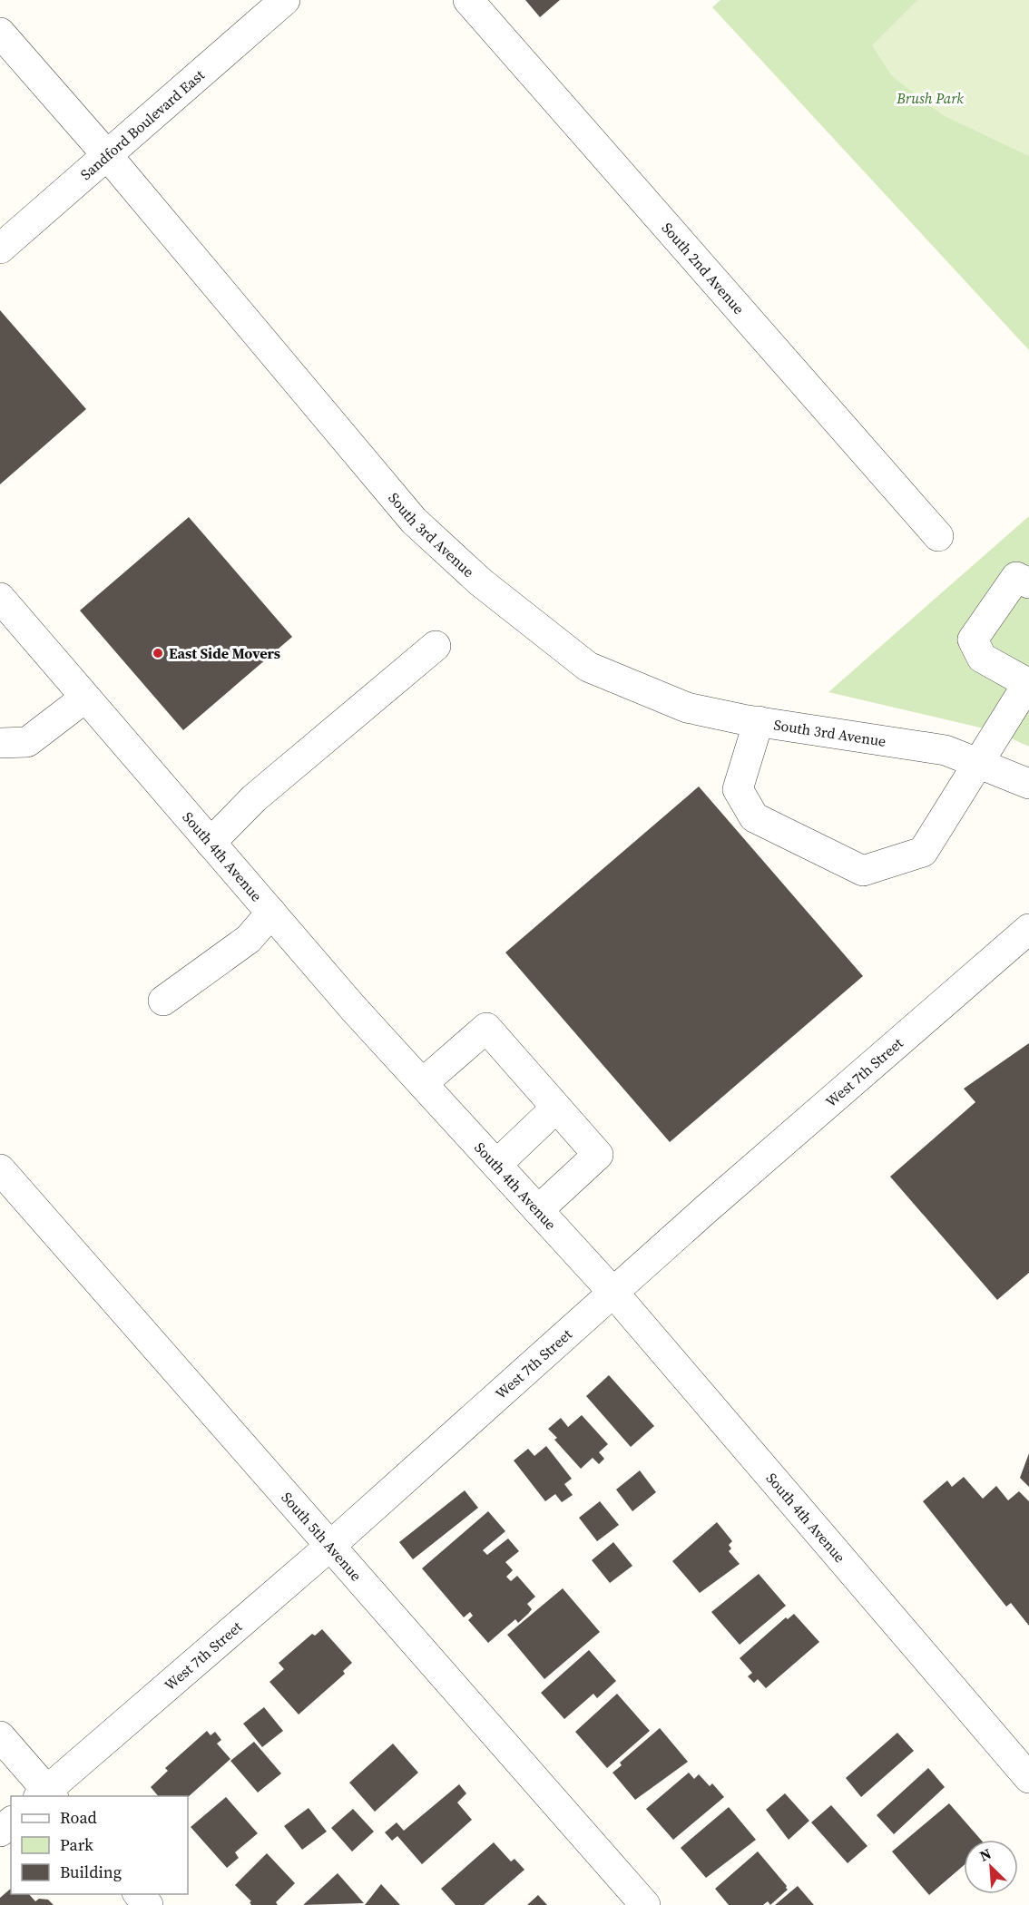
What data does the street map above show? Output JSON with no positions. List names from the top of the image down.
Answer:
{
  "streets": {
    "street": [
      "Sandford Boulevard East",
      "South 2nd Avenue",
      "South 3rd Avenue",
      "South 4th Avenue",
      "West 7th Street",
      "South 5th Avenue"
    ]
  },
  "crossings": [
    ["Sandford Boulevard East", "South 3rd Avenue"],
    ["South 4th Avenue", "West 7th Street"],
    ["West 7th Street", "South 5th Avenue"]
  ],
  "parks": ["Brush Park"],
  "places": ["East Side Movers"],
  "legend": ["Road", "Park", "Building"],
  "north": "top left"
}
